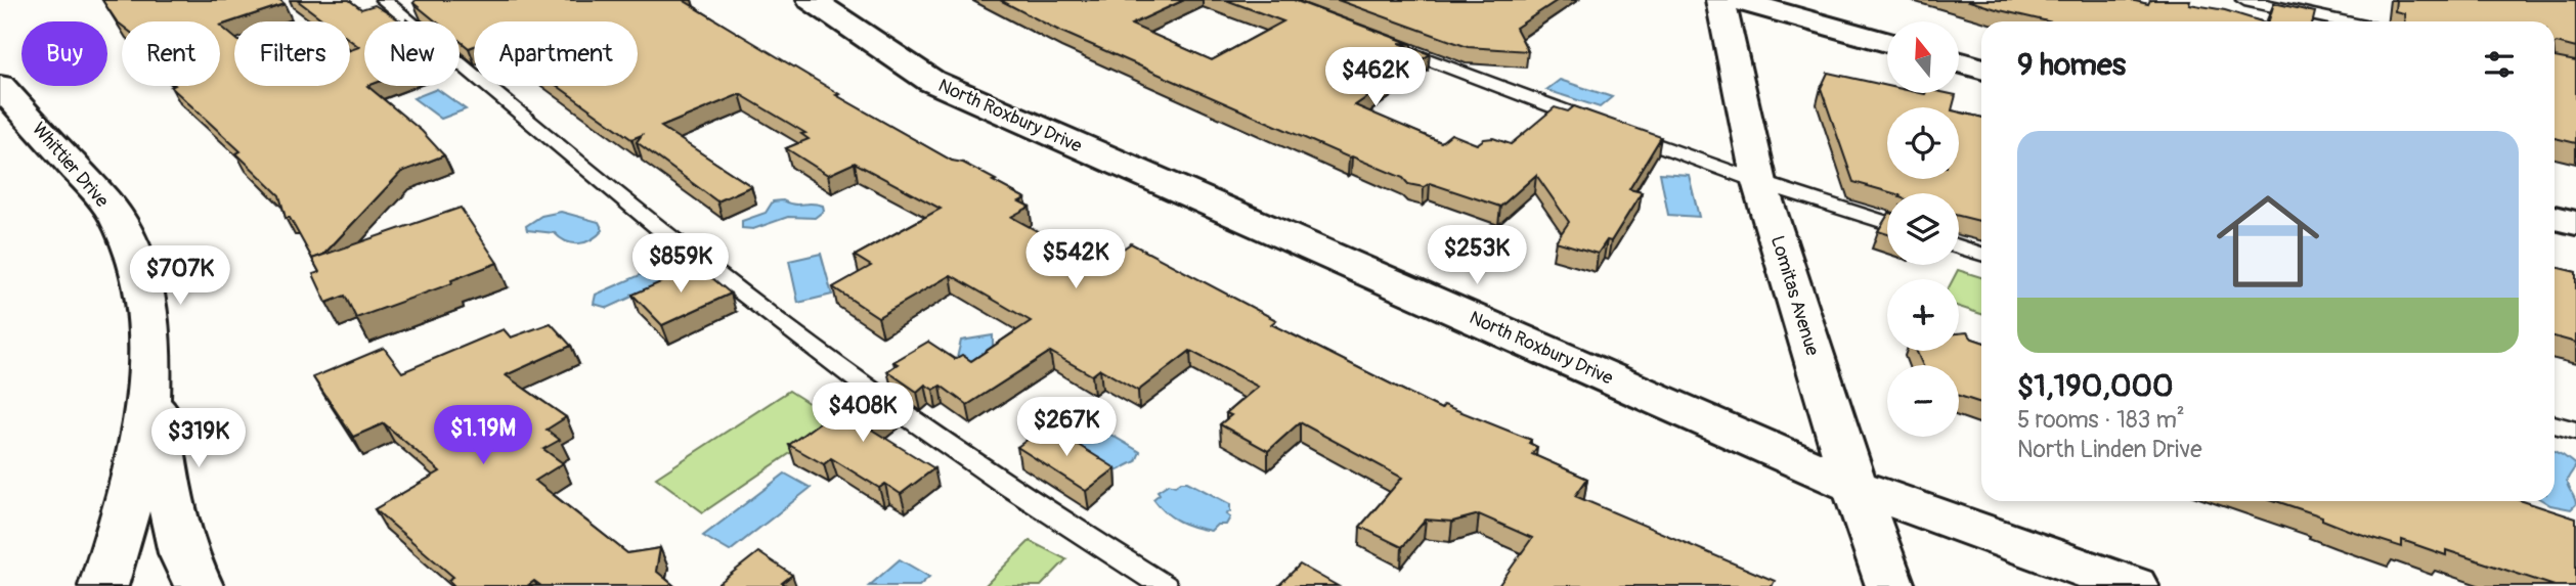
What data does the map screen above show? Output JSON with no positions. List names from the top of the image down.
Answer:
{
  "streets": {
    "street": ["North Roxbury Drive", "Whittier Drive", "Lomitas Avenue"]
  },
  "crossings": [
    ["North Roxbury Drive", "Lomitas Avenue"]
  ],
  "north": "top",
  "page": {
    "map_buttons": ["+", "−"],
    "chip": [
      "Buy",
      "Rent",
      "Filters",
      "New",
      "Apartment"
    ],
    "heading": "9 homes",
    "price": [
      "$462K",
      "$253K",
      "$542K",
      "$859K",
      "$707K",
      "$408K",
      "$267K",
      "$1.19M",
      "$319K"
    ],
    "list": [
      {
        "name": "$1,190,000",
        "note": "5 rooms · 183 m² · North Linden Drive"
      }
    ]
  }
}
